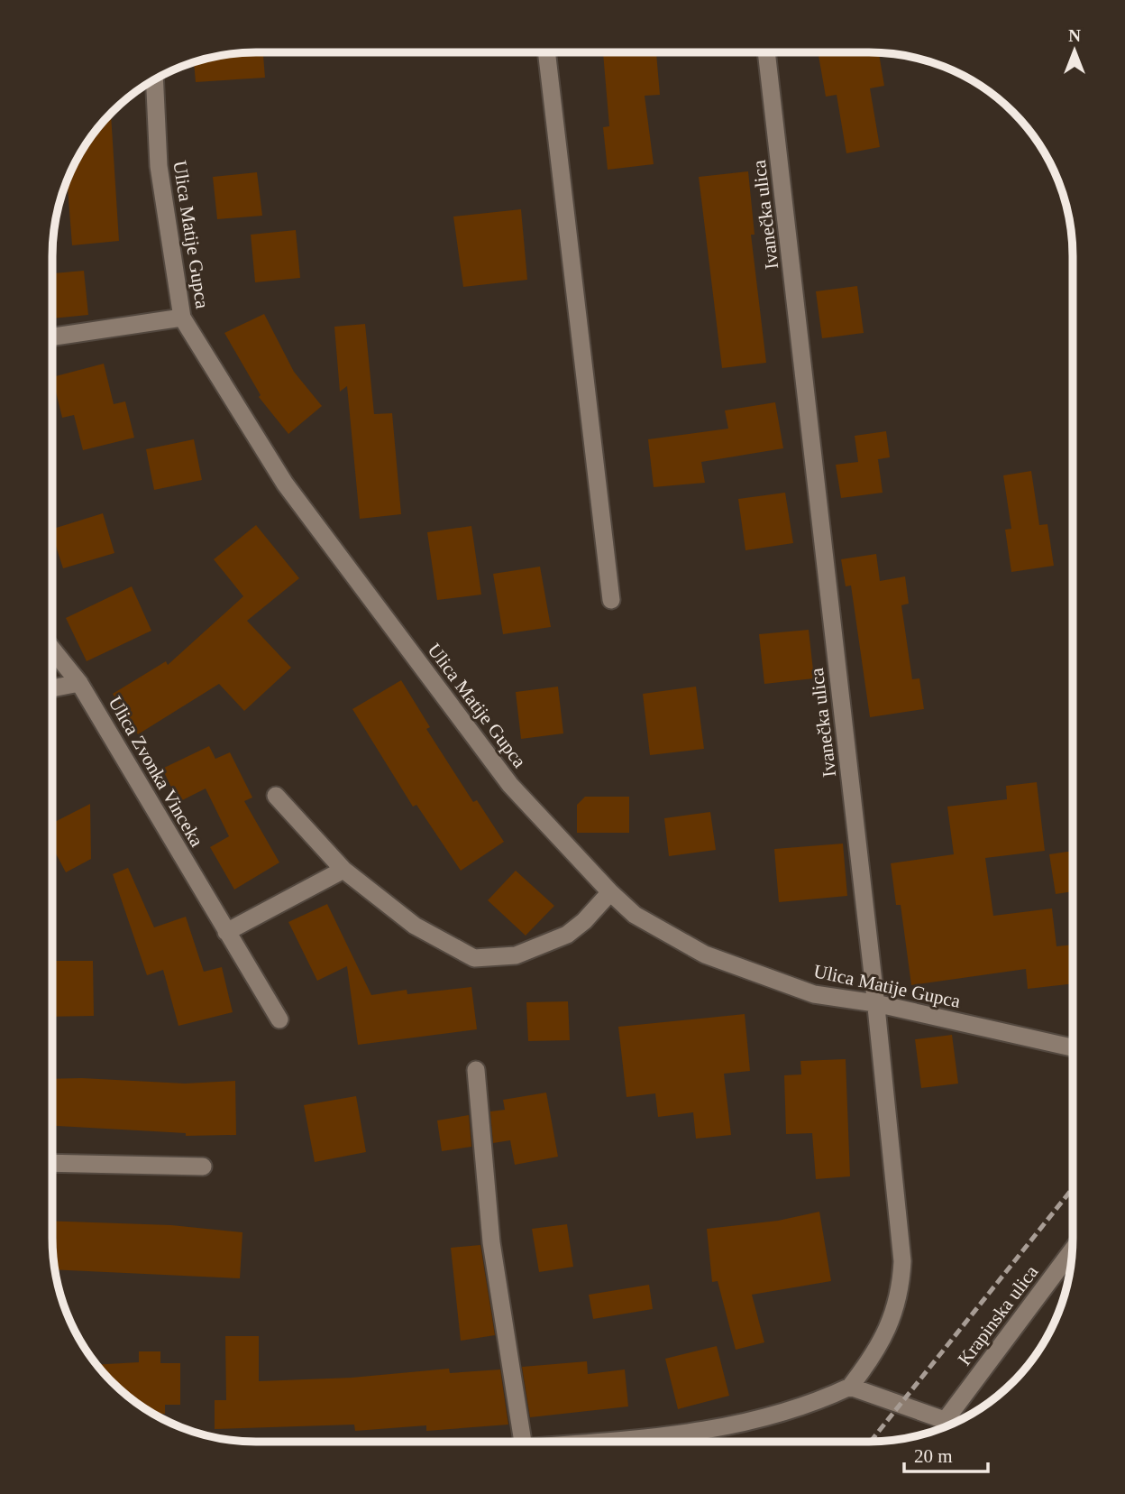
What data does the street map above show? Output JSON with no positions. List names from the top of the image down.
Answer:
{
  "streets": {
    "street": [
      "Ivanečka ulica",
      "Ulica Matije Gupca",
      "Ulica Zvonka Vinceka",
      "Krapinska ulica"
    ]
  },
  "crossings": [
    ["Ivanečka ulica", "Ulica Matije Gupca"]
  ],
  "scale_bar": "20 m",
  "north": "top"
}
